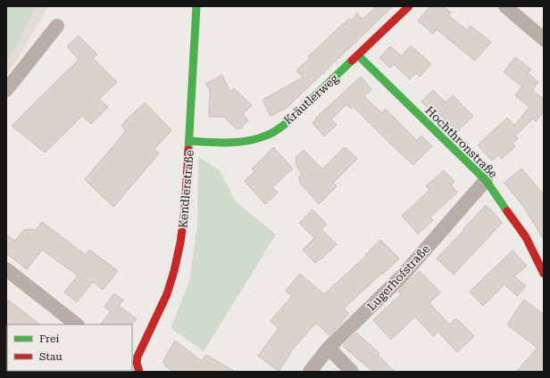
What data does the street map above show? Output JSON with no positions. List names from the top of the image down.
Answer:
{
  "streets": {
    "street": [
      "Kräutlerweg",
      "Hochthronstraße",
      "Kendlerstraße",
      "Lugerhofstraße"
    ]
  },
  "crossings": [
    ["Kräutlerweg", "Hochthronstraße"],
    ["Kräutlerweg", "Kendlerstraße"],
    ["Hochthronstraße", "Lugerhofstraße"]
  ],
  "legend": ["Frei", "Stau"]
}
